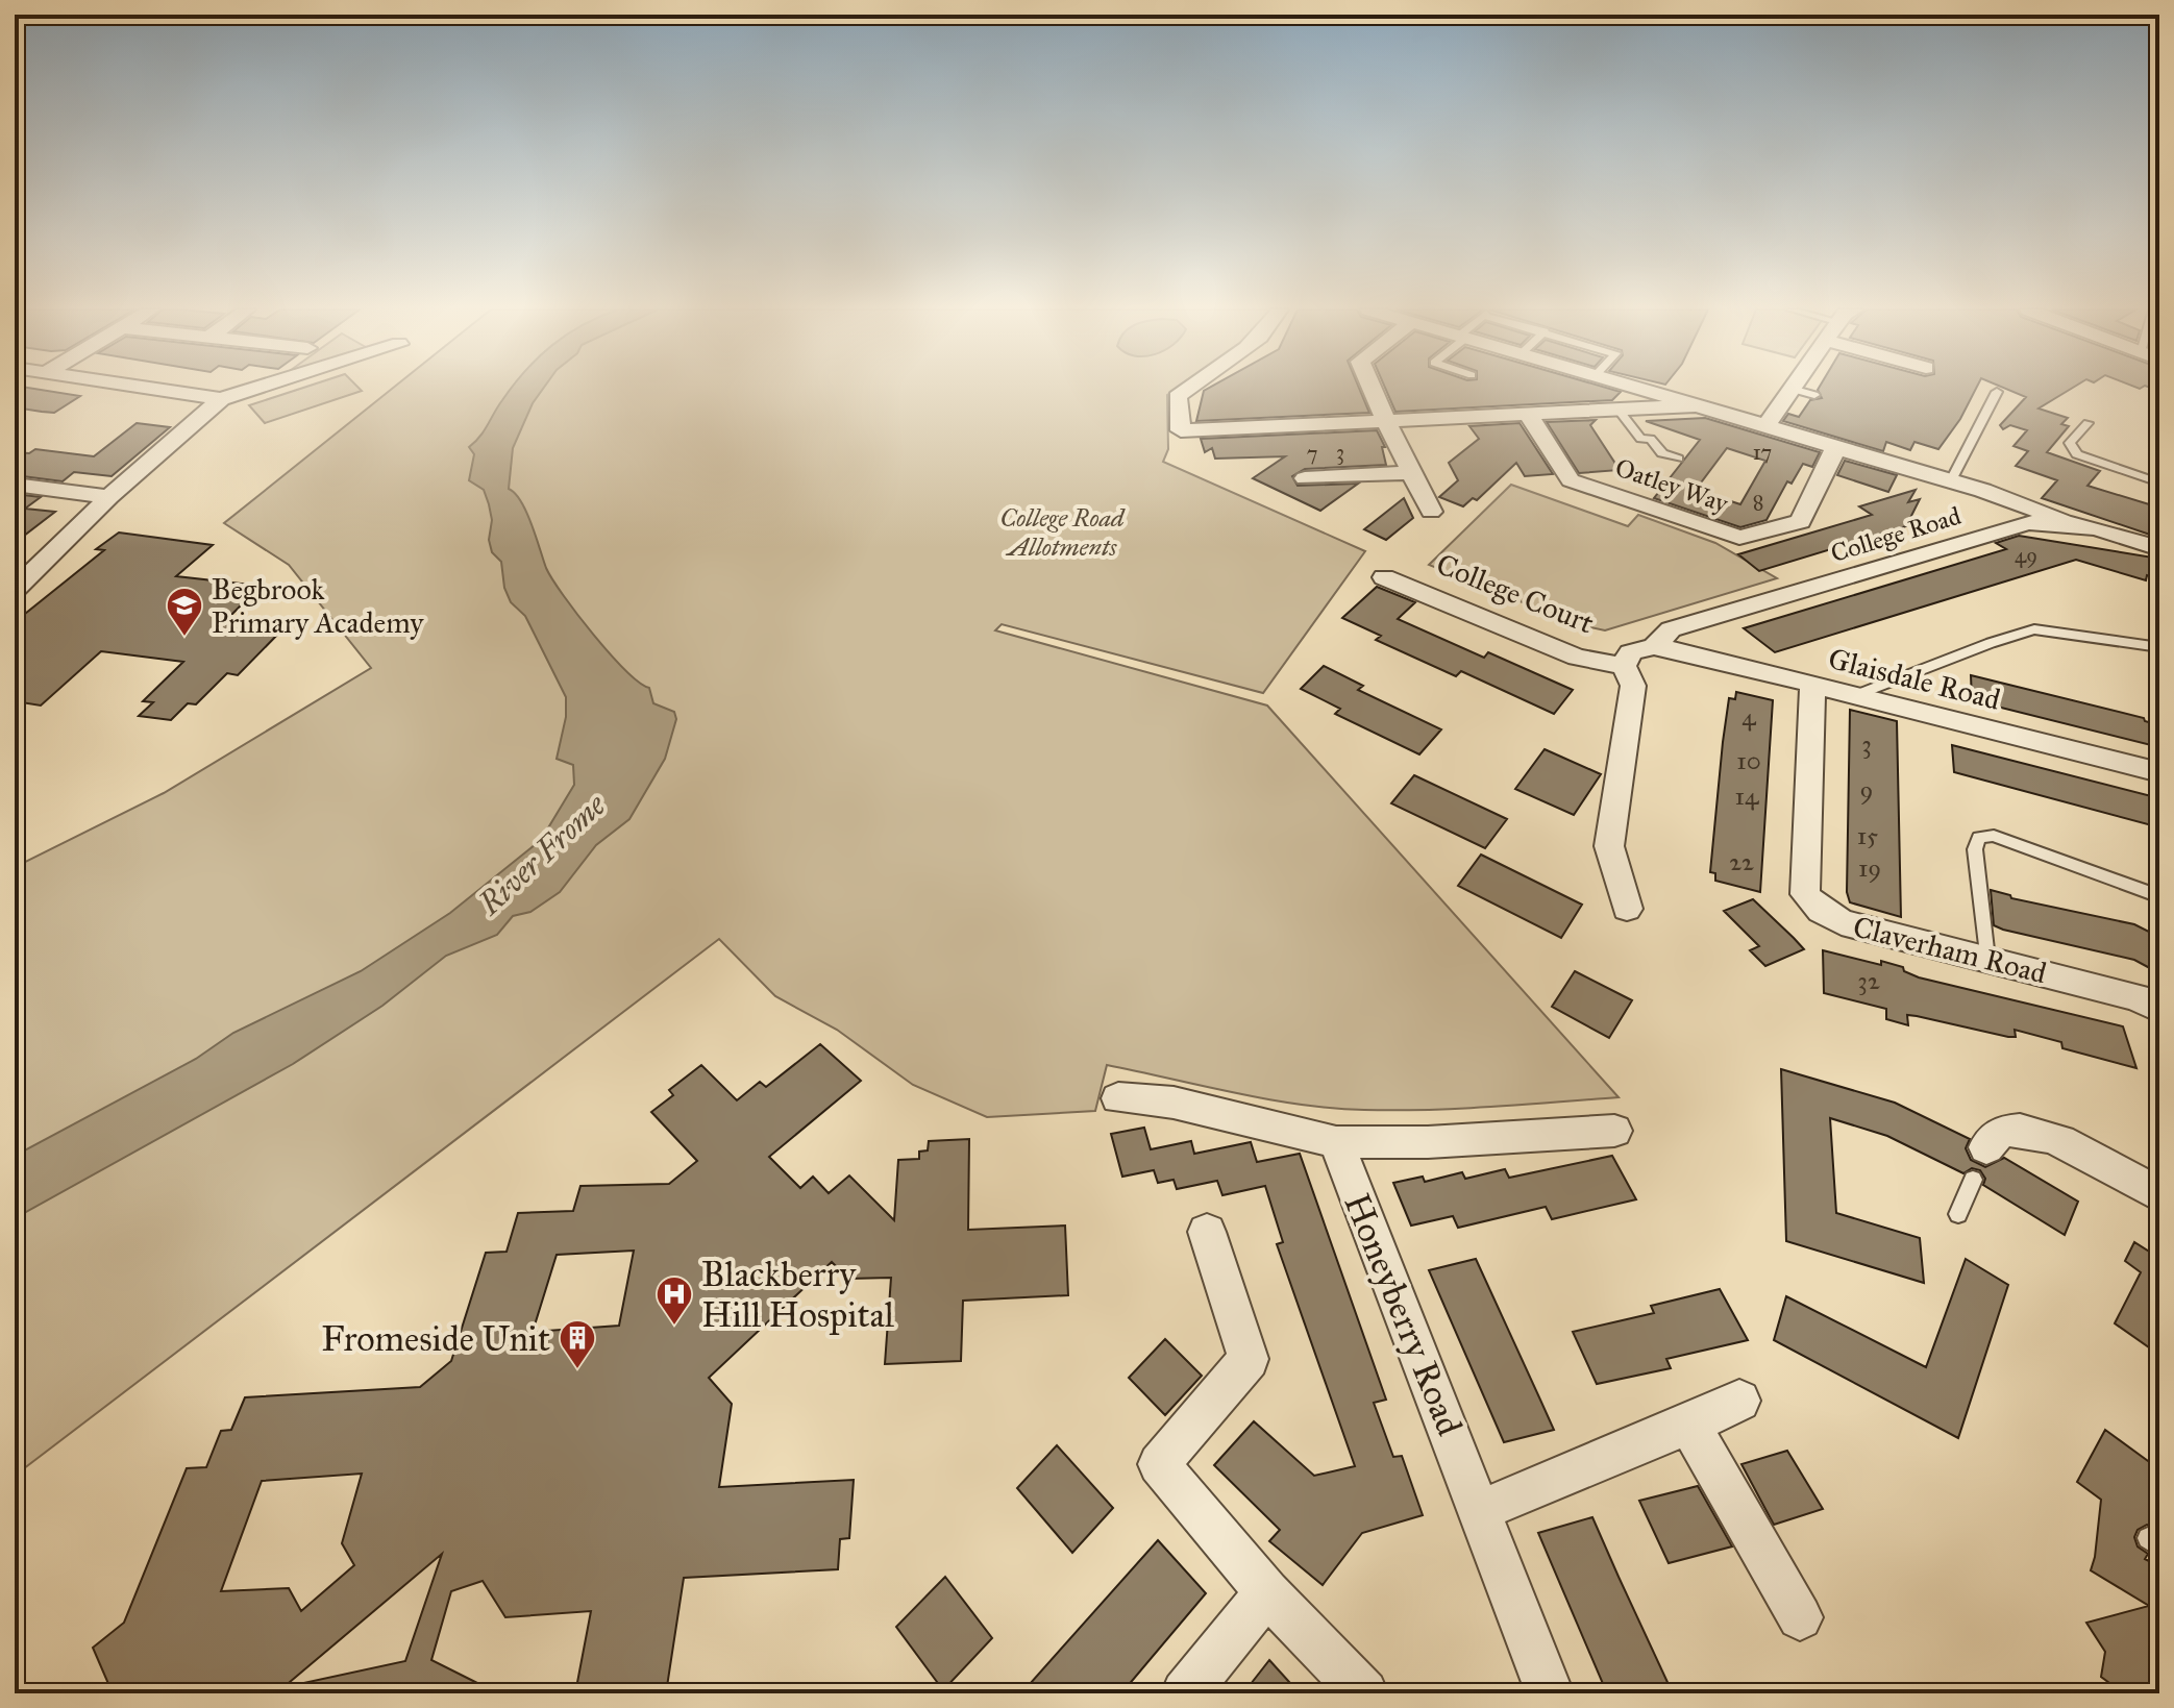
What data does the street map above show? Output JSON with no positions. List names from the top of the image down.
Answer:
{
  "streets": {
    "street": [
      "Oatley Way",
      "College Road",
      "College Court",
      "Glaisdale Road",
      "Claverham Road",
      "Honeyberry Road"
    ]
  },
  "crossings": [
    ["College Road", "Glaisdale Road"],
    ["Glaisdale Road", "Claverham Road"]
  ],
  "water": ["River Frome"],
  "parks": ["College Road Allotments"],
  "places": {
    "school or university": ["Begbrook Primary Academy"],
    "hospital": ["Blackberry Hill Hospital"],
    "building": ["Fromeside Unit"]
  },
  "house_numbers": [
    "3",
    "17",
    "7",
    "8",
    "49",
    "4",
    "3",
    "10",
    "9",
    "14",
    "15",
    "22",
    "19",
    "32"
  ]
}
